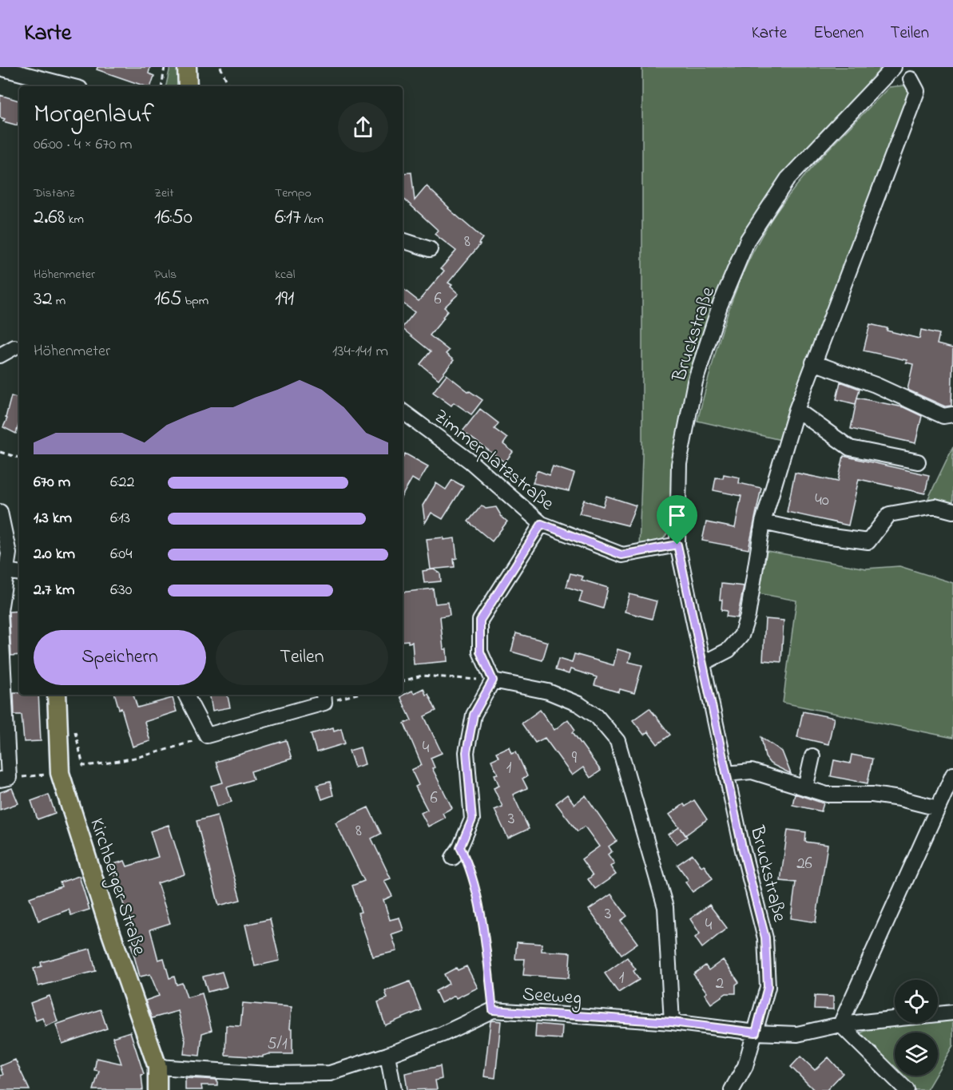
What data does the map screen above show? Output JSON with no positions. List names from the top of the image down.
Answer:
{
  "streets": {
    "main road": ["Kirchberger Straße"],
    "street": ["Bruckstraße", "Zimmerplatzstraße", "Seeweg"]
  },
  "crossings": [
    ["Bruckstraße", "Zimmerplatzstraße"],
    ["Bruckstraße", "Seeweg"],
    ["Kirchberger Straße", "Seeweg"]
  ],
  "house_numbers": [
    "8",
    "6",
    "40",
    "4",
    "9",
    "1",
    "6",
    "3",
    "8",
    "26",
    "3",
    "4",
    "1",
    "2",
    "5/1"
  ],
  "page": {
    "header": "Karte",
    "nav": ["Karte", "Ebenen", "Teilen"],
    "heading": ["Morgenlauf", "06:00 · 4 × 670 m"],
    "stats": [
      ["Distanz", "2.68 km"],
      ["Zeit", "16:50"],
      ["Tempo", "6:17 /km"],
      ["Höhenmeter", "32 m"],
      ["Puls", "165 bpm"],
      ["kcal", "191"]
    ],
    "chart": ["Höhenmeter", "134–141 m"],
    "list": [
      {
        "name": "670 m",
        "note": "6:22"
      },
      {
        "name": "1.3 km",
        "note": "6:13"
      },
      {
        "name": "2.0 km",
        "note": "6:04"
      },
      {
        "name": "2.7 km",
        "note": "6:30"
      }
    ],
    "buttons": ["Speichern", "Teilen"]
  }
}
